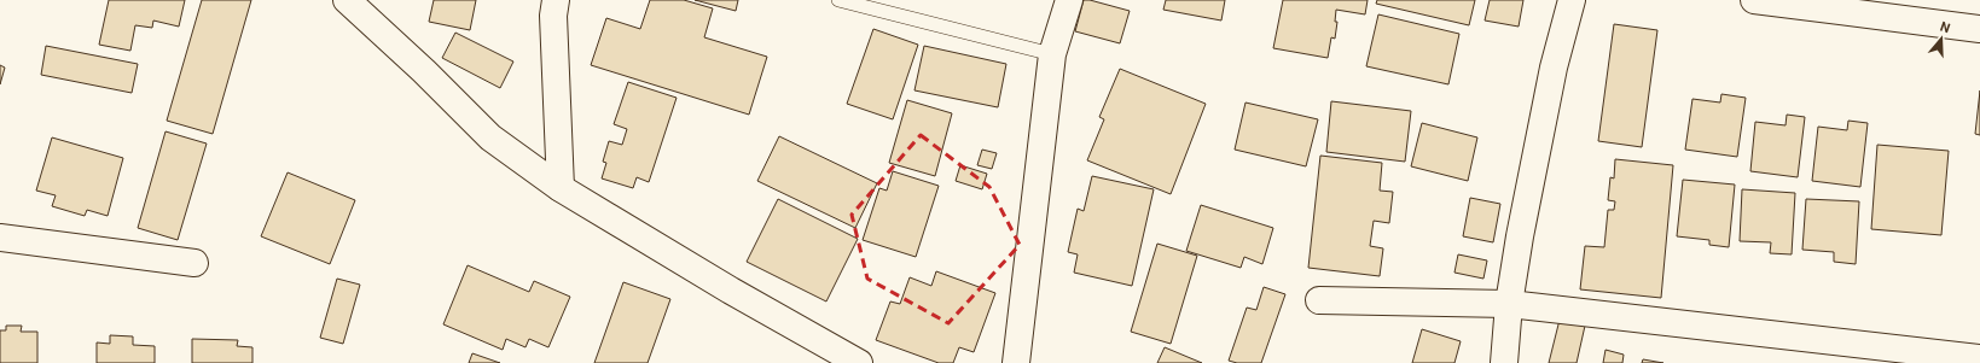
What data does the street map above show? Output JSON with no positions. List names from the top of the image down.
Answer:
{
  "north": "top"
}
